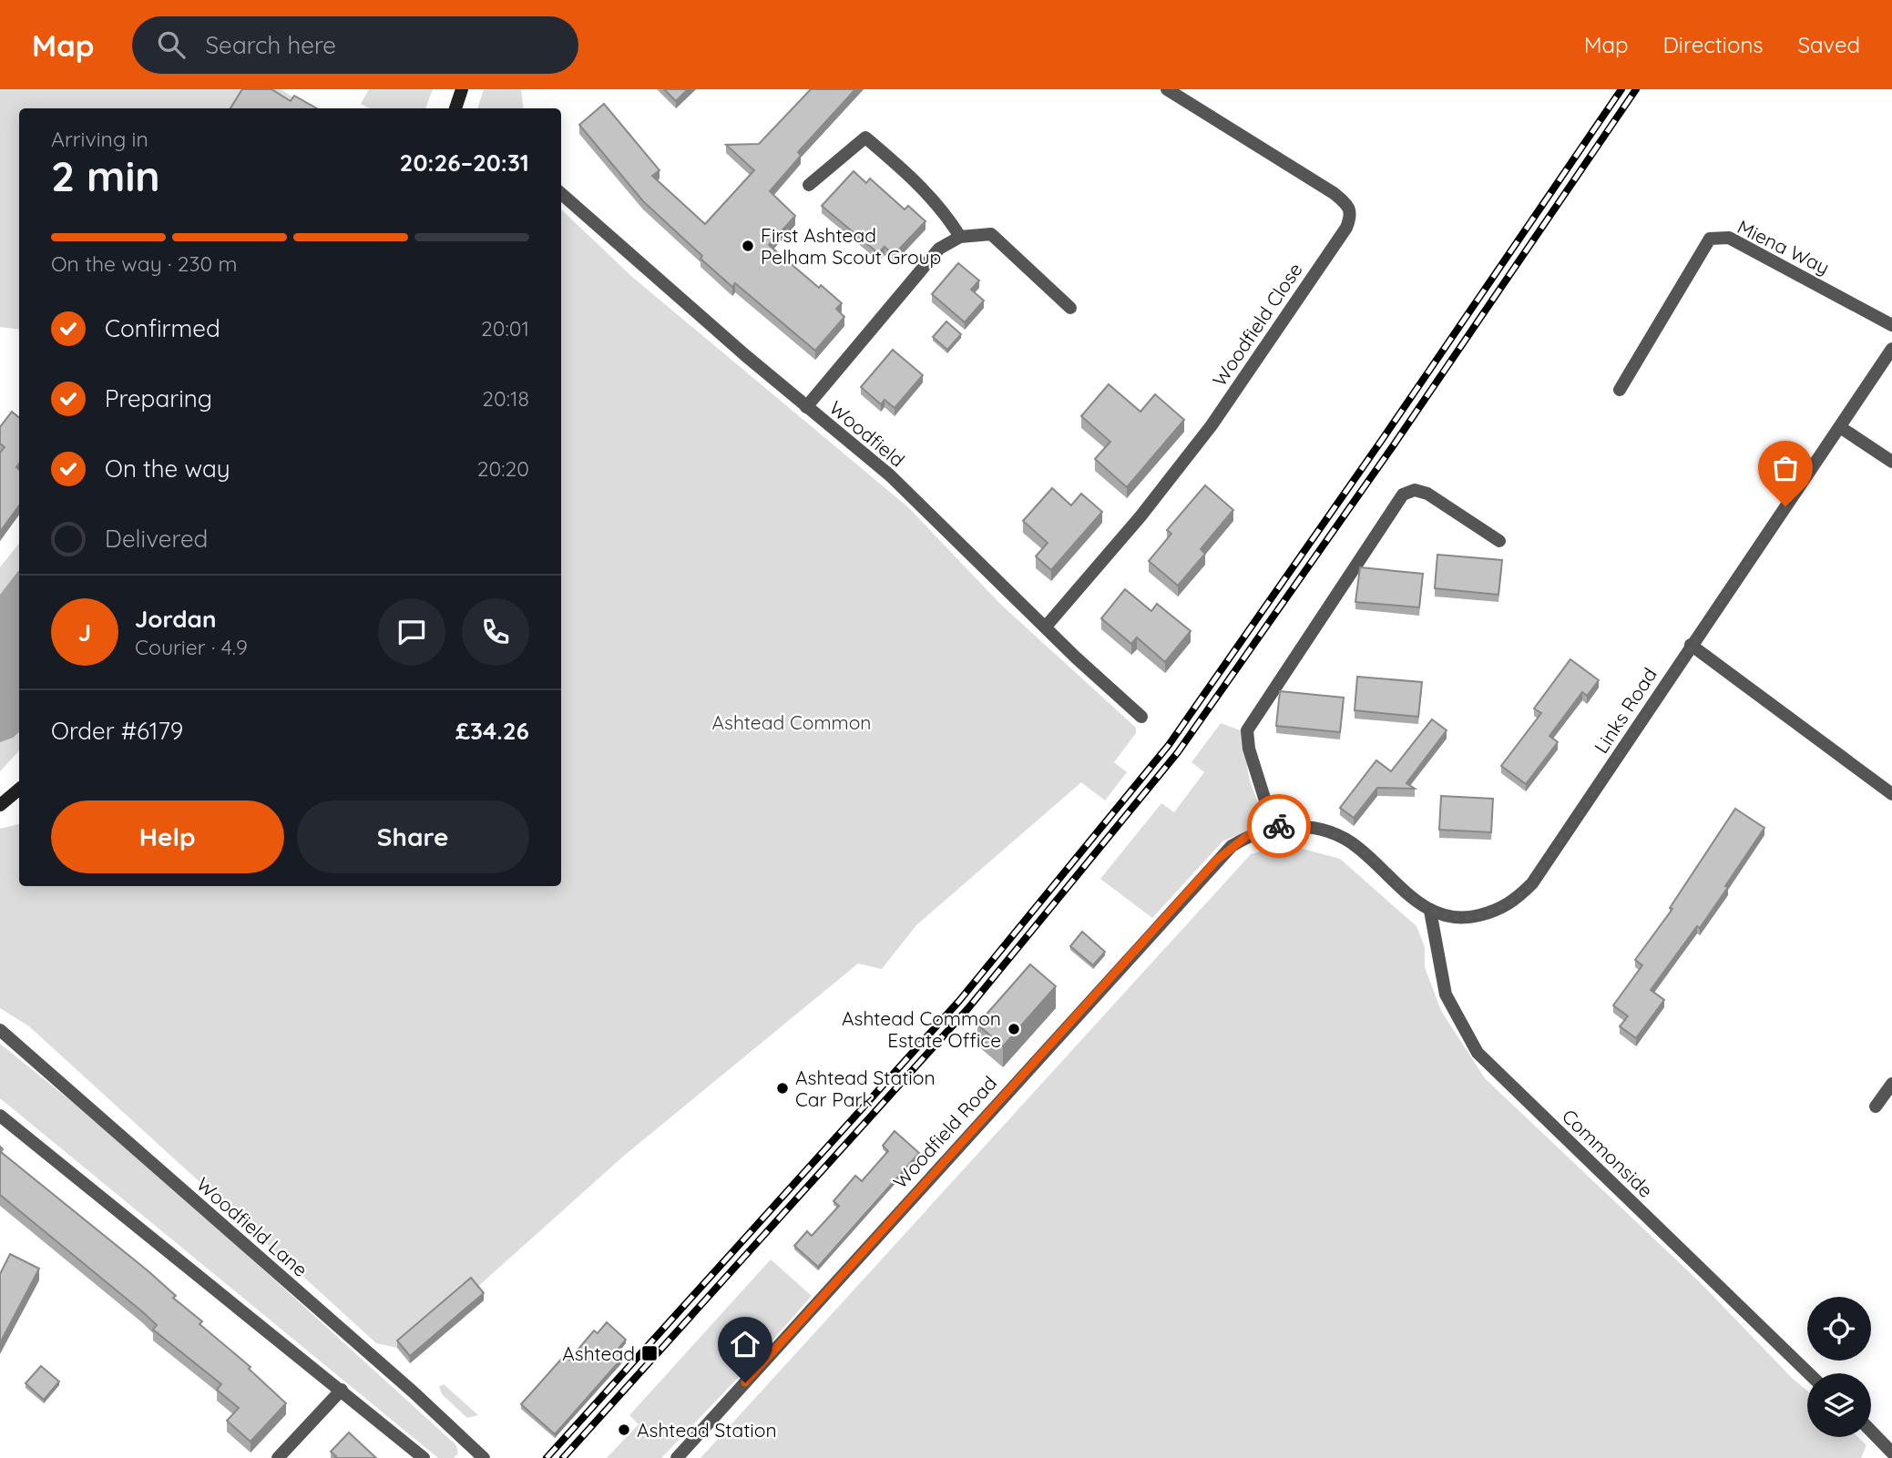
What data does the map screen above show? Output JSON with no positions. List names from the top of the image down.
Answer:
{
  "streets": {
    "street": [
      "Miena Way",
      "Woodfield Close",
      "Woodfield",
      "Links Road",
      "Woodfield Road",
      "Commonside",
      "Woodfield Lane"
    ]
  },
  "crossings": [
    ["Woodfield Close", "Woodfield"],
    ["Links Road", "Woodfield Road"],
    ["Links Road", "Commonside"]
  ],
  "parks": ["Ashtead Common"],
  "places": {
    "other": [
      "First Ashtead Pelham Scout Group",
      "Ashtead Common Estate Office",
      "Ashtead Station Car Park",
      "Ashtead Station"
    ],
    "transit": ["Ashtead"]
  },
  "page": {
    "header": "Map",
    "search": "Search here",
    "nav": ["Map", "Directions", "Saved"],
    "heading": ["2 min", "Arriving in", "20:26–20:31"],
    "panel": [
      "Jordan",
      "Courier · 4.9",
      "Order #6179",
      "£34.26"
    ],
    "bar": "On the way · 230 m",
    "list": [
      ["Confirmed", "20:01"],
      ["Preparing", "20:18"],
      ["On the way", "20:20"],
      "Delivered"
    ],
    "round": "J",
    "buttons": ["Help", "Share"]
  }
}
